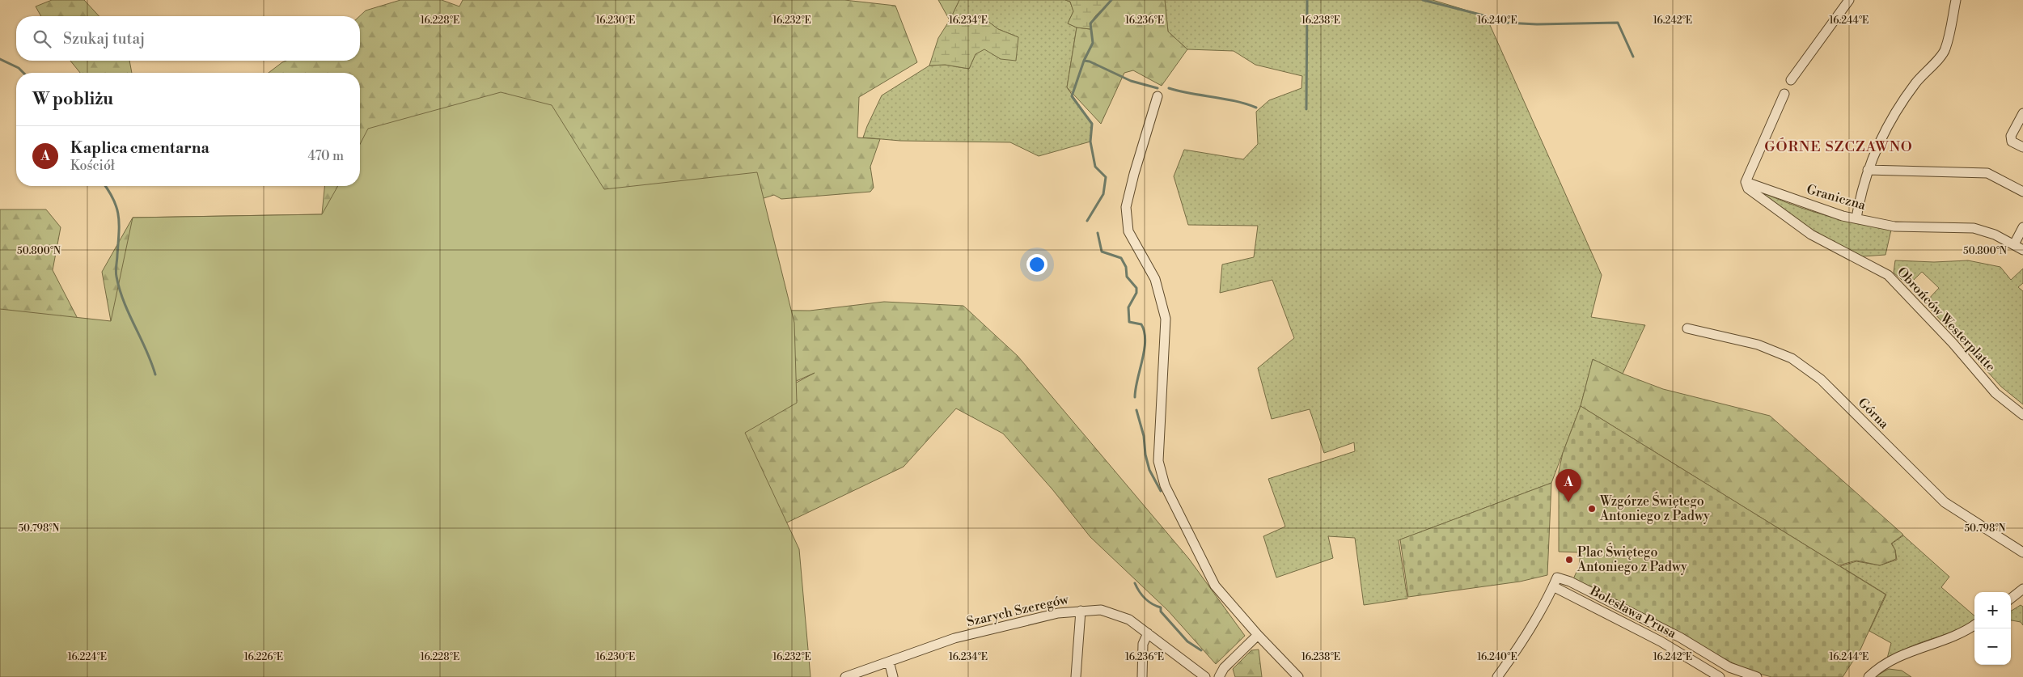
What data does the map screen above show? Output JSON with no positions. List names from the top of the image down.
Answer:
{
  "streets": {
    "street": [
      "Graniczna",
      "Obrońców Westerplatte",
      "Górna",
      "Szarych Szeregów",
      "Bolesława Prusa"
    ]
  },
  "crossings": [
    ["Graniczna", "Obrońców Westerplatte"]
  ],
  "districts": ["GÓRNE SZCZAWNO"],
  "places": ["Wzgórze Świętego Antoniego z Padwy", "Plac Świętego Antoniego z Padwy"],
  "page": {
    "search": "Szukaj tutaj",
    "heading": "W pobliżu",
    "list": [
      {
        "mark": "A",
        "name": "Kaplica cmentarna",
        "note": "Kościół",
        "value": "470 m"
      }
    ],
    "pins": "A",
    "map_buttons": ["+", "−"]
  },
  "coordinates": [
    "16.228°E",
    "16.230°E",
    "16.232°E",
    "16.234°E",
    "16.236°E",
    "16.238°E",
    "16.240°E",
    "16.242°E",
    "16.244°E",
    "50.800°N",
    "50.798°N",
    "16.224°E",
    "16.226°E"
  ]
}
